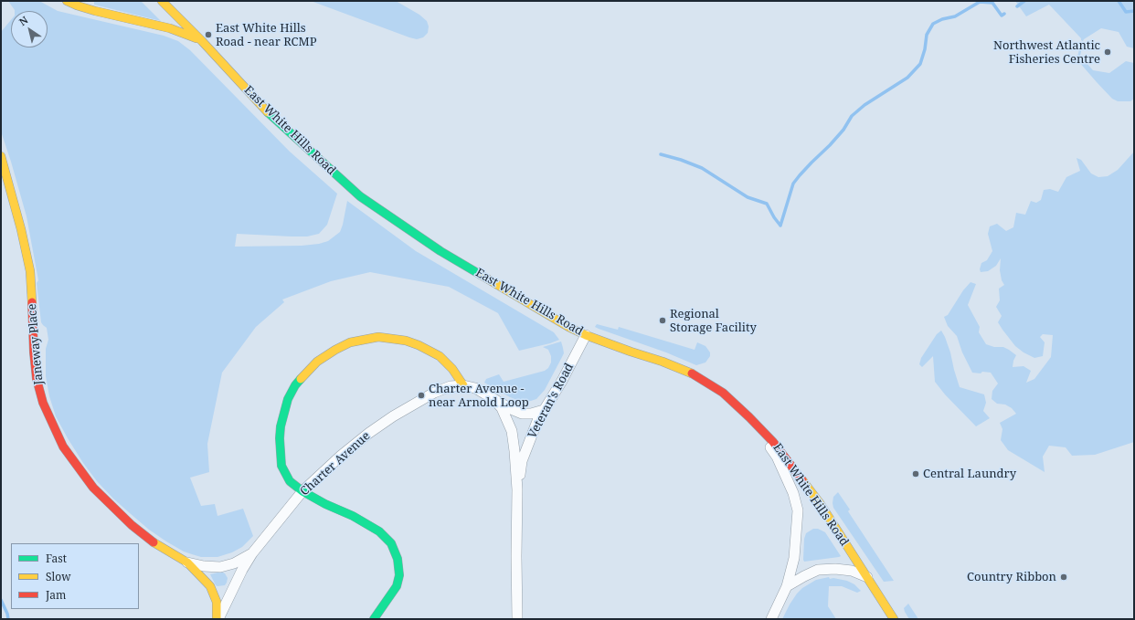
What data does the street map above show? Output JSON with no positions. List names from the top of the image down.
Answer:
{
  "streets": {
    "street": [
      "East White Hills Road",
      "Janeway Place",
      "Veteran's Road",
      "Charter Avenue"
    ]
  },
  "crossings": [
    ["East White Hills Road", "Veteran's Road"],
    ["Janeway Place", "Charter Avenue"]
  ],
  "places": [
    "East White Hills Road - near RCMP",
    "Northwest Atlantic Fisheries Centre",
    "Regional Storage Facility",
    "Charter Avenue - near Arnold Loop",
    "Central Laundry",
    "Country Ribbon"
  ],
  "legend": ["Fast", "Slow", "Jam"],
  "north": "top left"
}
